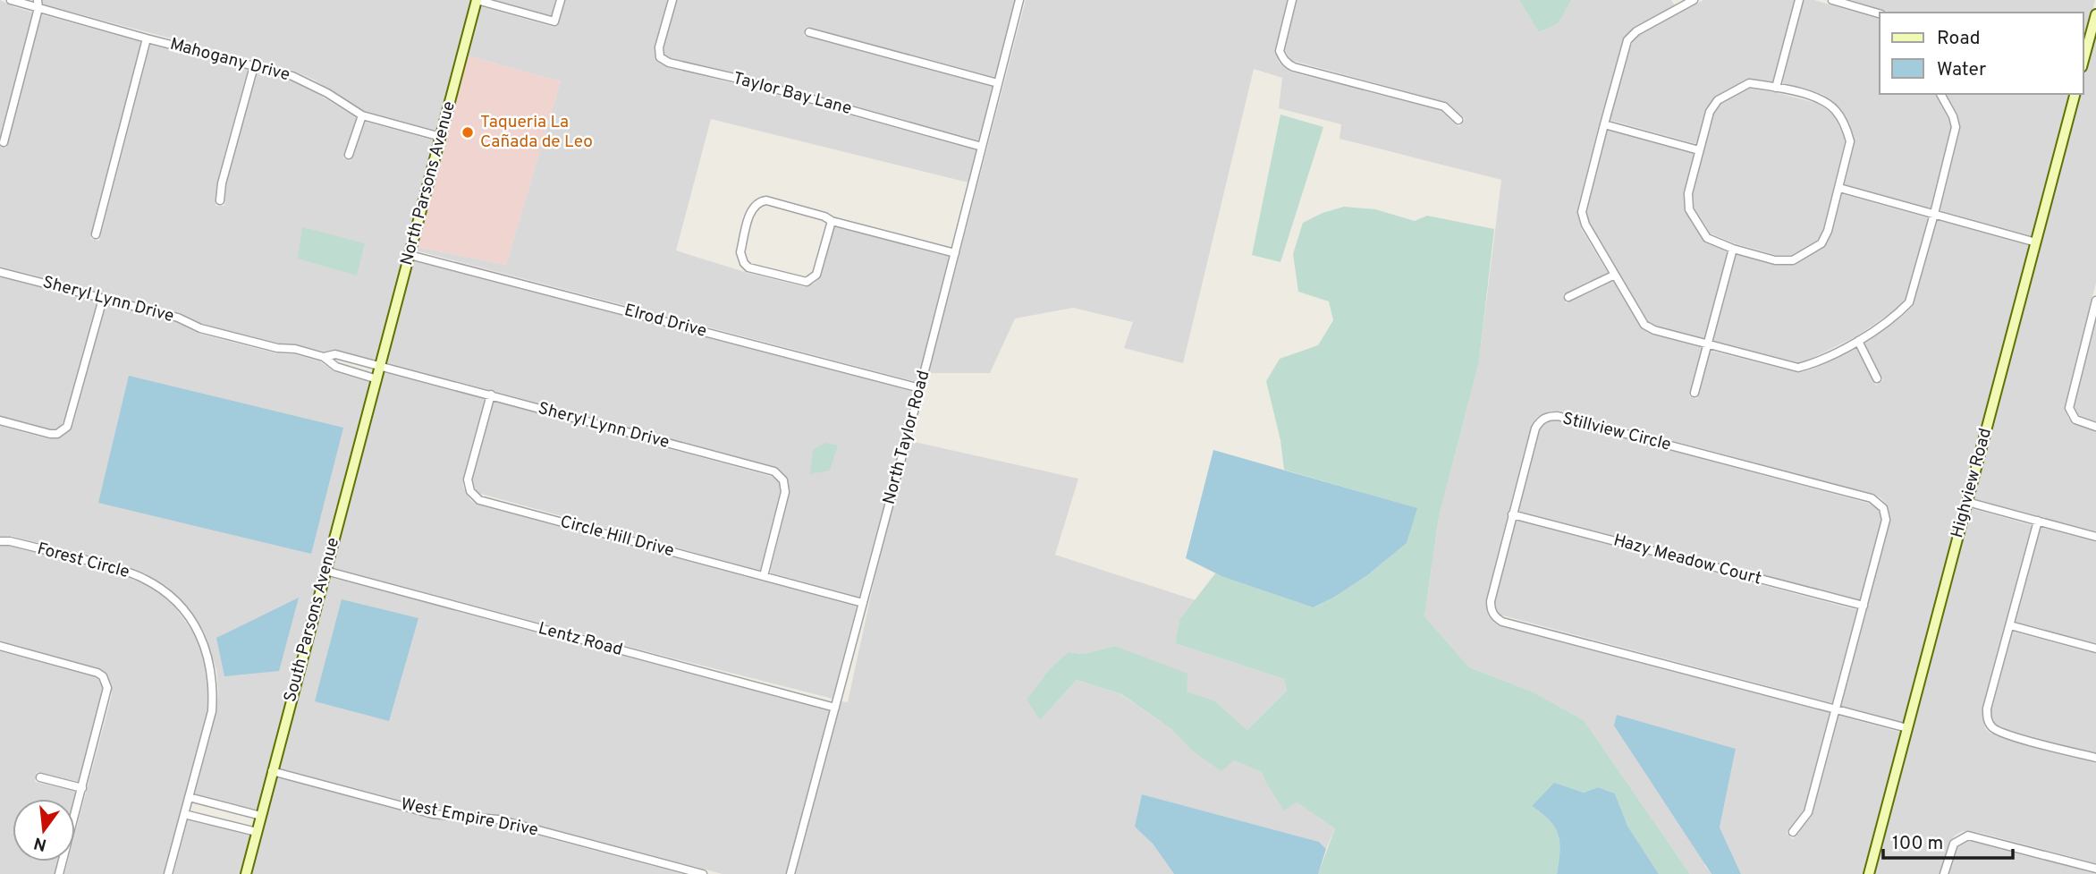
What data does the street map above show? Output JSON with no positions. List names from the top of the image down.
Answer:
{
  "streets": {
    "main road": ["North Parsons Avenue", "Highview Road", "South Parsons Avenue"],
    "street": [
      "Mahogany Drive",
      "Taylor Bay Lane",
      "Sheryl Lynn Drive",
      "Elrod Drive",
      "Stillview Circle",
      "North Taylor Road",
      "Circle Hill Drive",
      "Hazy Meadow Court",
      "Forest Circle",
      "Lentz Road",
      "West Empire Drive"
    ]
  },
  "crossings": [
    ["Mahogany Drive", "North Parsons Avenue"],
    ["Taylor Bay Lane", "North Taylor Road"],
    ["North Parsons Avenue", "Sheryl Lynn Drive"],
    ["North Parsons Avenue", "Elrod Drive"],
    ["North Parsons Avenue", "South Parsons Avenue"],
    ["Sheryl Lynn Drive", "Circle Hill Drive"],
    ["Sheryl Lynn Drive", "South Parsons Avenue"],
    ["Elrod Drive", "North Taylor Road"],
    ["Stillview Circle", "Highview Road"],
    ["Stillview Circle", "Hazy Meadow Court"],
    ["North Taylor Road", "Circle Hill Drive"],
    ["North Taylor Road", "Lentz Road"],
    ["South Parsons Avenue", "Lentz Road"],
    ["South Parsons Avenue", "West Empire Drive"]
  ],
  "places": ["Taqueria La Cañada de Leo"],
  "legend": ["Road", "Water"],
  "scale_bar": "100 m",
  "north": "bottom"
}
